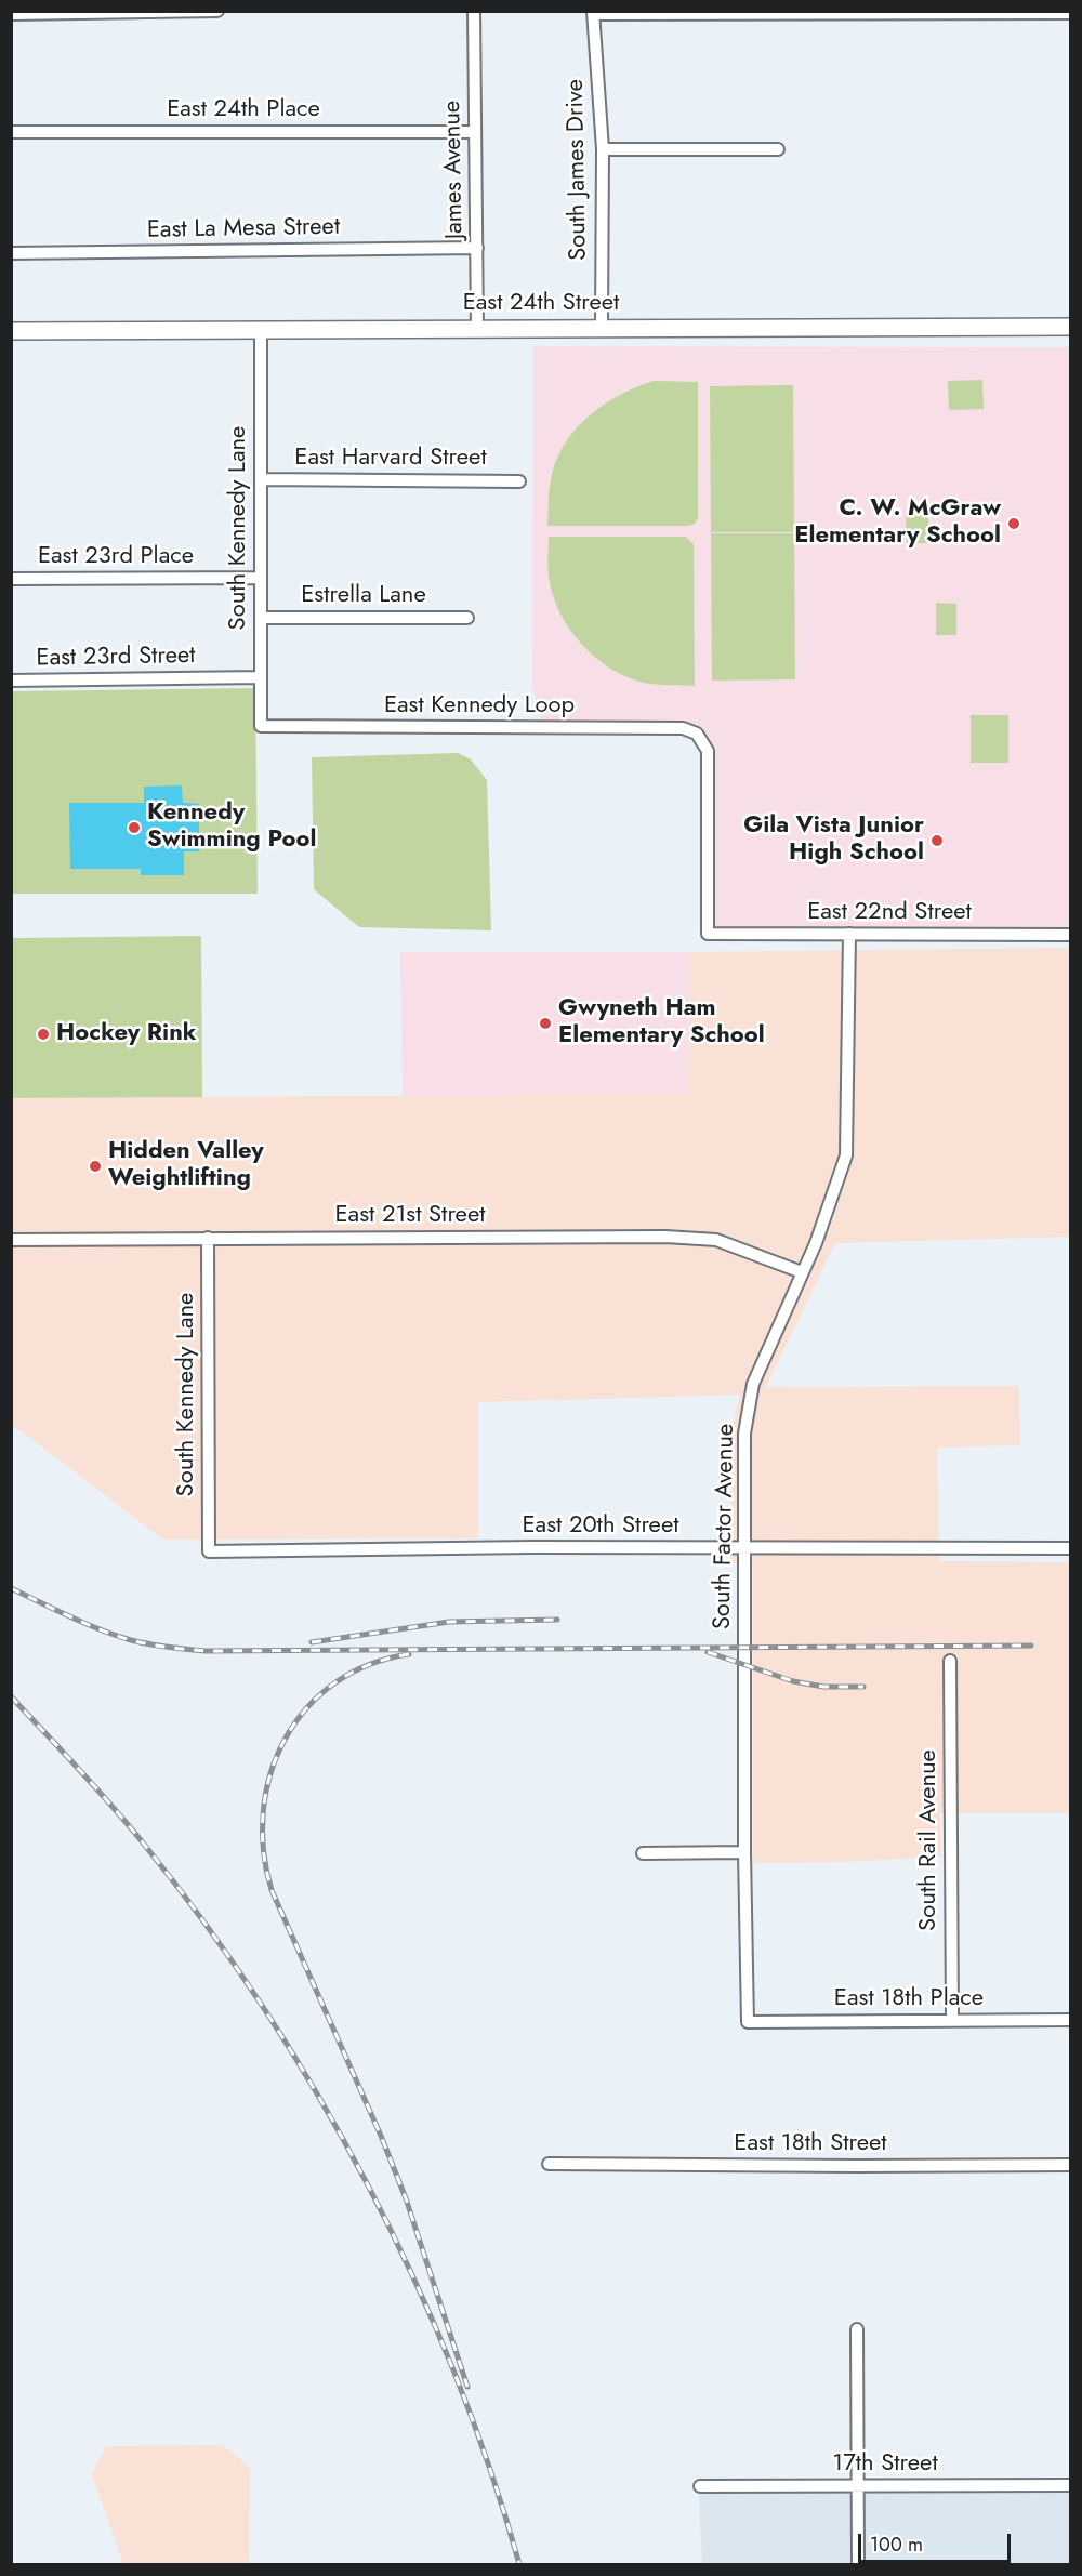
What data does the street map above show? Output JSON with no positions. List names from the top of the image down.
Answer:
{
  "streets": {
    "main road": ["East 24th Street"],
    "street": [
      "East 24th Place",
      "James Avenue",
      "South James Drive",
      "East La Mesa Street",
      "East Harvard Street",
      "South Kennedy Lane",
      "East 23rd Place",
      "Estrella Lane",
      "East 23rd Street",
      "East Kennedy Loop",
      "East 22nd Street",
      "East 21st Street",
      "East 20th Street",
      "South Factor Avenue",
      "South Rail Avenue",
      "East 18th Place",
      "East 18th Street",
      "17th Street"
    ]
  },
  "crossings": [
    ["East 24th Place", "James Avenue"],
    ["James Avenue", "East La Mesa Street"],
    ["James Avenue", "East 24th Street"],
    ["South James Drive", "East 24th Street"],
    ["East 24th Street", "South Kennedy Lane"],
    ["East Harvard Street", "South Kennedy Lane"],
    ["South Kennedy Lane", "East 23rd Place"],
    ["South Kennedy Lane", "Estrella Lane"],
    ["South Kennedy Lane", "East 23rd Street"],
    ["South Kennedy Lane", "East Kennedy Loop"],
    ["South Kennedy Lane", "East 21st Street"],
    ["South Kennedy Lane", "East 20th Street"],
    ["East Kennedy Loop", "East 22nd Street"],
    ["East 22nd Street", "South Factor Avenue"],
    ["East 21st Street", "South Factor Avenue"],
    ["East 20th Street", "South Factor Avenue"],
    ["South Factor Avenue", "East 18th Place"],
    ["South Rail Avenue", "East 18th Place"]
  ],
  "places": [
    "C. W. McGraw Elementary School",
    "Kennedy Swimming Pool",
    "Gila Vista Junior High School",
    "Gwyneth Ham Elementary School",
    "Hockey Rink",
    "Hidden Valley Weightlifting"
  ],
  "scale_bar": "100 m"
}
